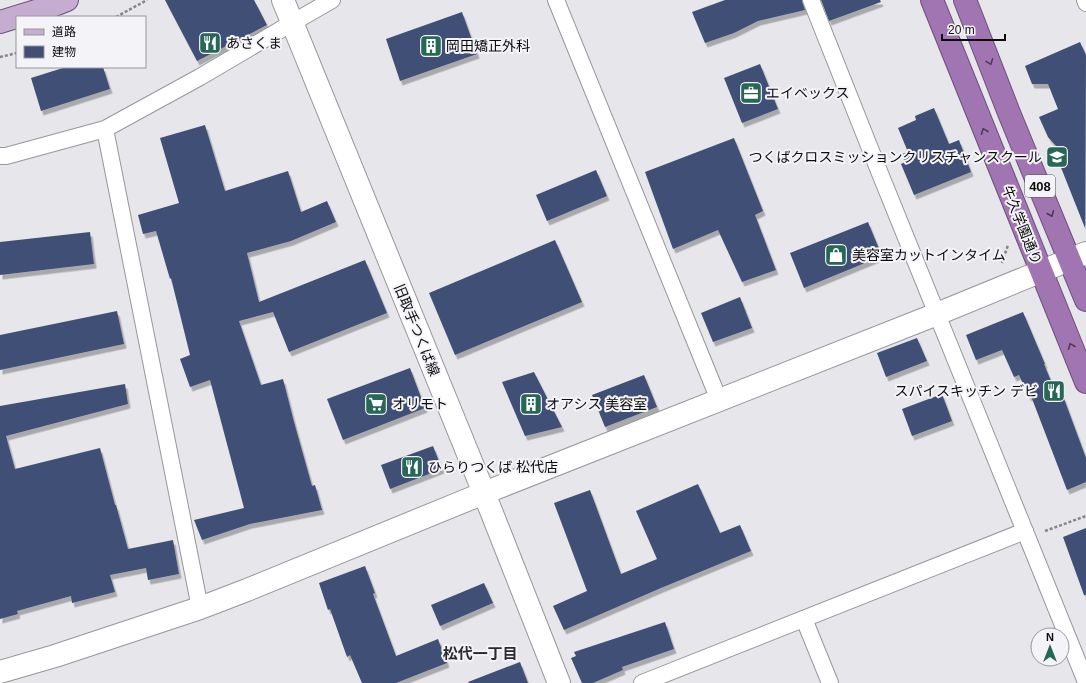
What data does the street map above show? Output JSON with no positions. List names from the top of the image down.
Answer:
{
  "streets": {
    "highway": ["408", "牛久学園通り"],
    "street": ["旧取手つくば線"]
  },
  "districts": ["松代一丁目"],
  "places": {
    "restaurant": ["あさくま", "スパイスキッチン デビ", "ひらりつくば 松代店"],
    "building": ["岡田矯正外科", "オアシス 美容室"],
    "office": ["エイベックス"],
    "school or university": ["つくばクロスミッションクリスチャンスクール"],
    "shop": ["美容室カットインタイム"],
    "supermarket": ["オリモト"]
  },
  "legend": ["道路", "建物"],
  "scale_bar": "20 m",
  "north": "top"
}
